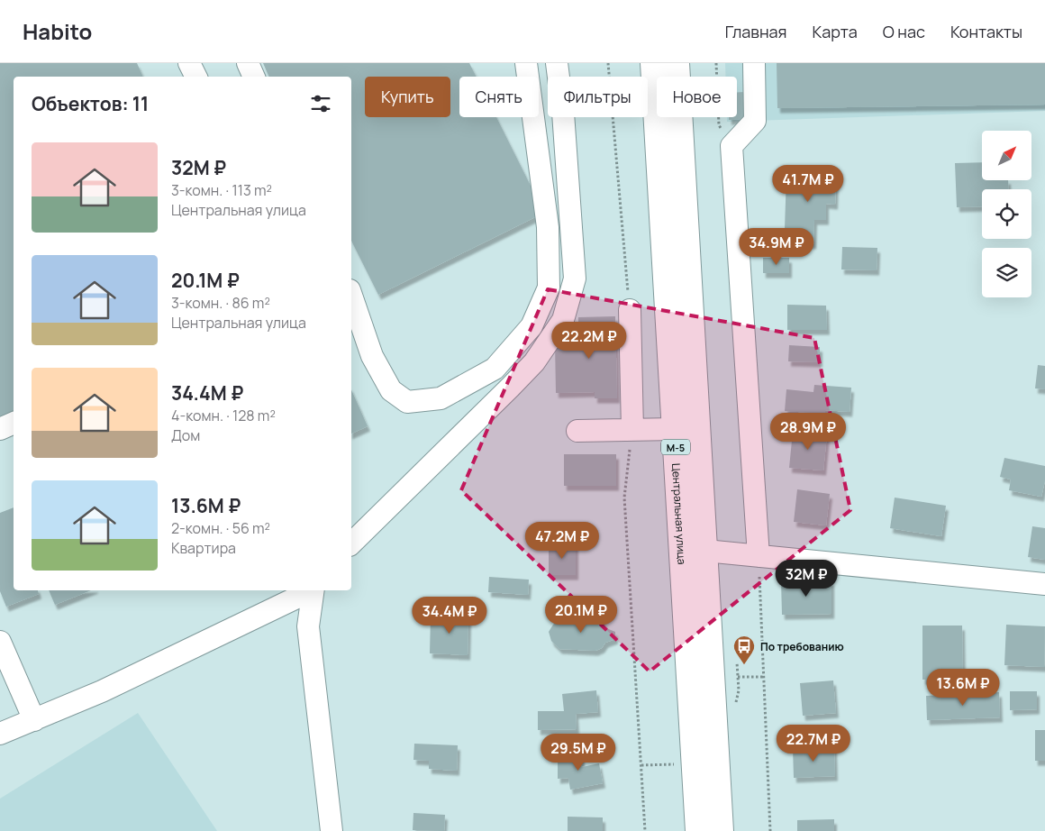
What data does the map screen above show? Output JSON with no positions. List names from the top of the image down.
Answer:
{
  "streets": {
    "main road": ["М-5", "Центральная улица"]
  },
  "places": {
    "bus stop": ["По требованию"]
  },
  "north": "top right",
  "page": {
    "header": "Habito",
    "nav": [
      "Главная",
      "Карта",
      "О нас",
      "Контакты"
    ],
    "chip": [
      "Купить",
      "Снять",
      "Фильтры",
      "Новое"
    ],
    "heading": "Объектов: 11",
    "list": [
      {
        "name": "32M ₽",
        "note": "3-комн. · 113 m² · Центральная улица"
      },
      {
        "name": "20.1M ₽",
        "note": "3-комн. · 86 m² · Центральная улица"
      },
      {
        "name": "34.4M ₽",
        "note": "4-комн. · 128 m² · Дом"
      },
      {
        "name": "13.6M ₽",
        "note": "2-комн. · 56 m² · Квартира"
      }
    ],
    "price": [
      "41.7M ₽",
      "34.9M ₽",
      "22.2M ₽",
      "28.9M ₽",
      "47.2M ₽",
      "32M ₽",
      "20.1M ₽",
      "34.4M ₽",
      "13.6M ₽",
      "22.7M ₽",
      "29.5M ₽"
    ]
  }
}
